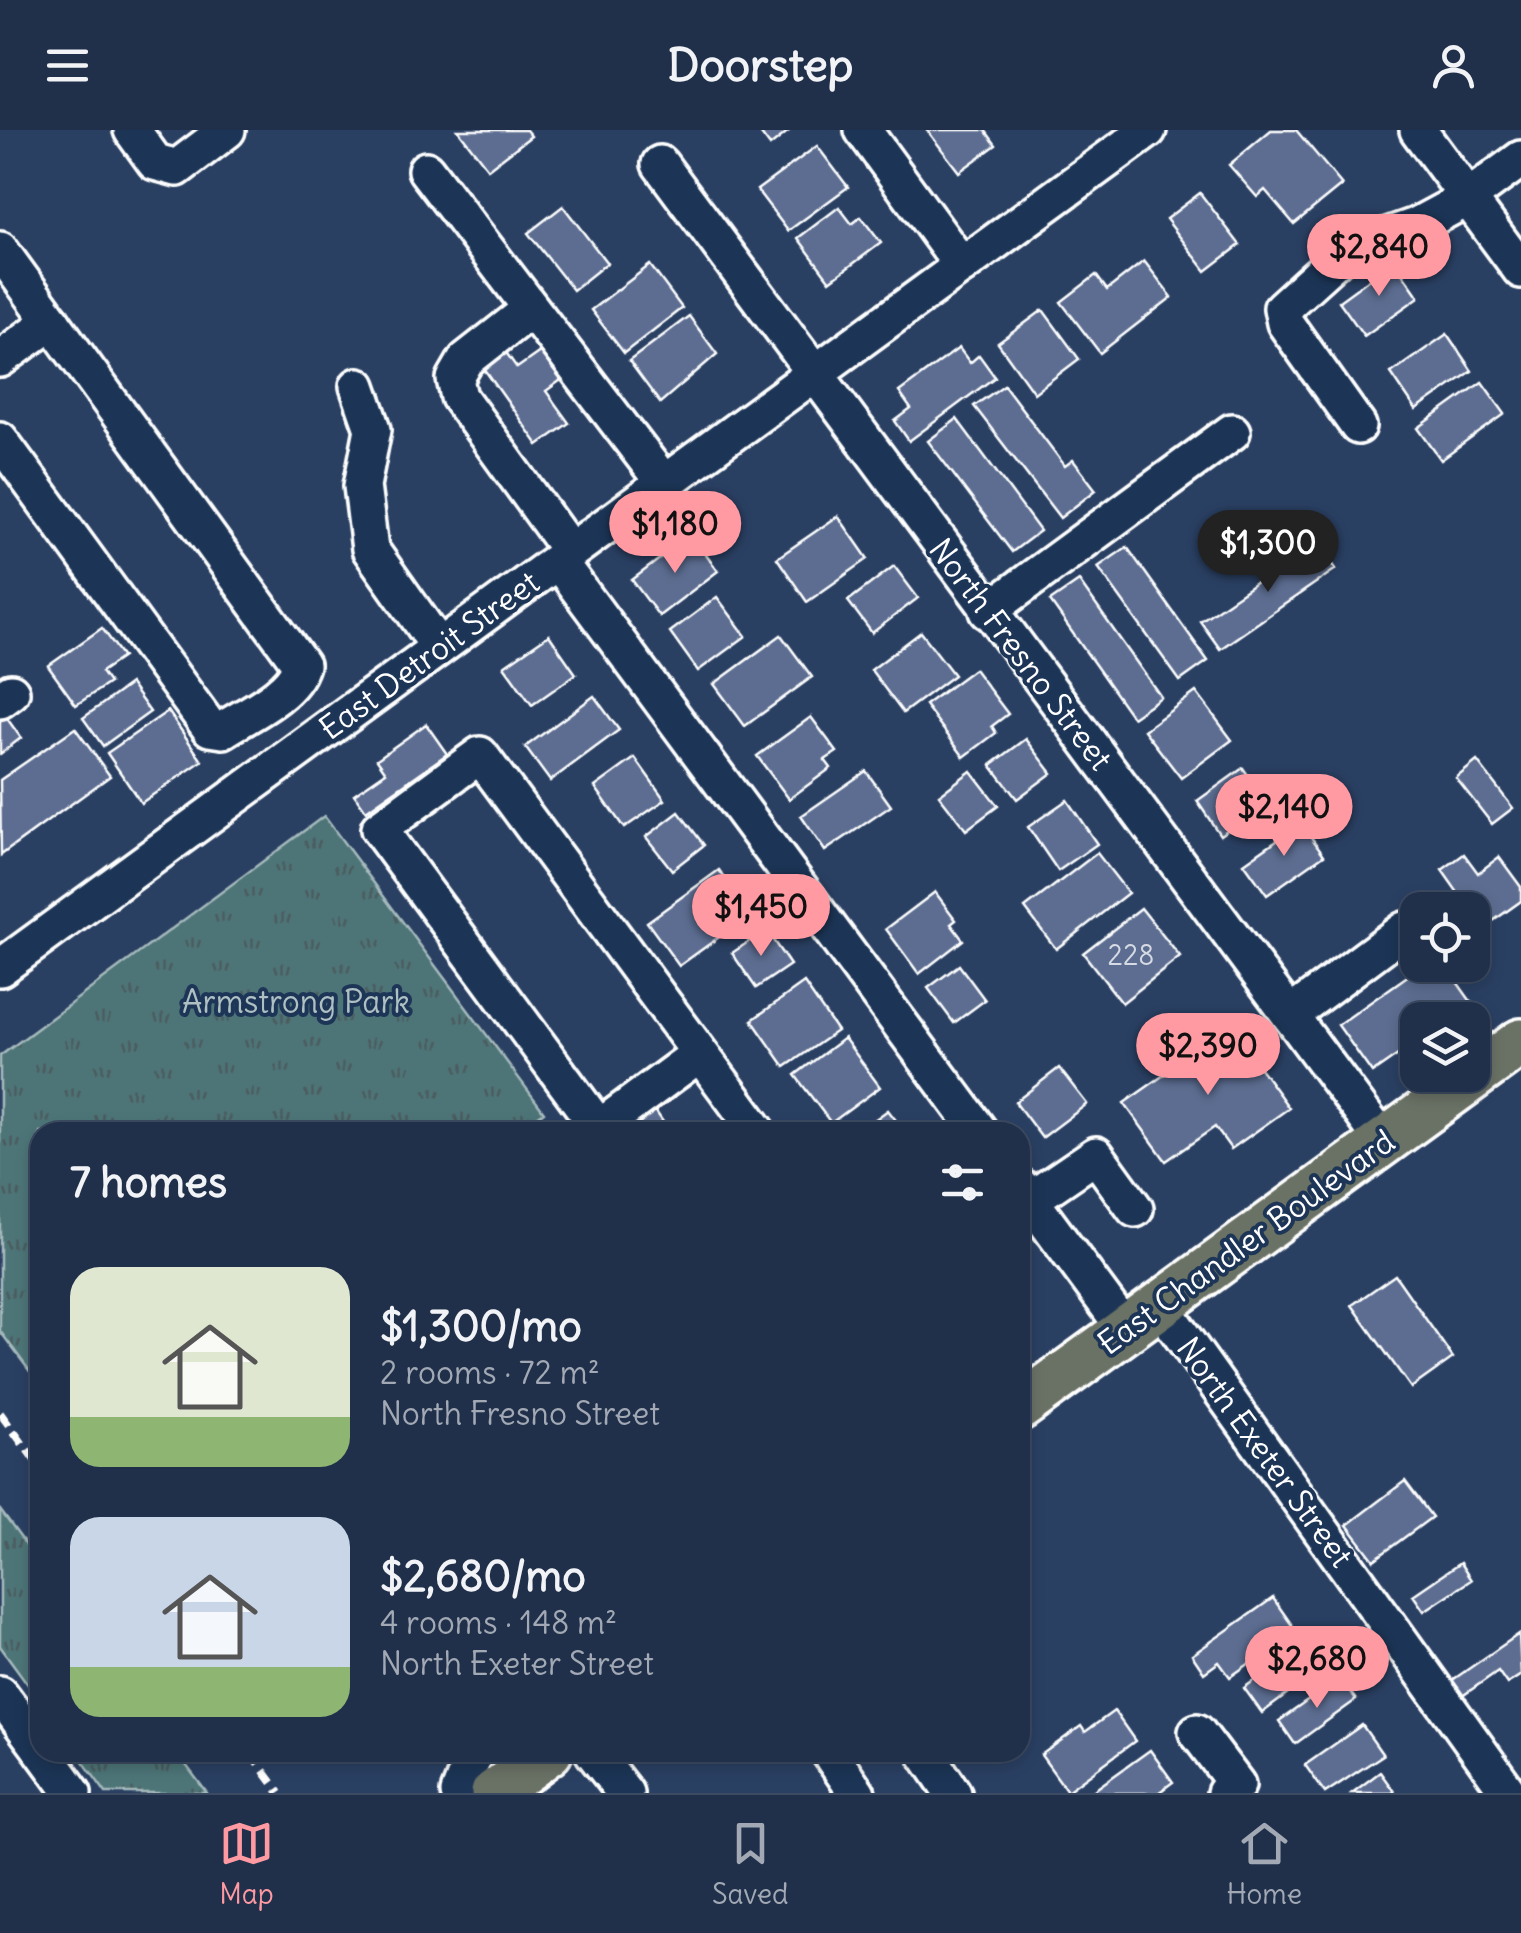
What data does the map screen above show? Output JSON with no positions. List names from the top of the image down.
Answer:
{
  "streets": {
    "main road": ["East Chandler Boulevard"],
    "street": ["North Fresno Street", "East Detroit Street", "North Exeter Street"]
  },
  "crossings": [
    ["North Fresno Street", "East Detroit Street"],
    ["North Fresno Street", "East Chandler Boulevard"],
    ["East Chandler Boulevard", "North Exeter Street"]
  ],
  "parks": ["Armstrong Park"],
  "house_numbers": ["228"],
  "page": {
    "header": "Doorstep",
    "price": [
      "$2,840",
      "$1,180",
      "$1,300",
      "$2,140",
      "$1,450",
      "$2,390",
      "$2,680"
    ],
    "heading": "7 homes",
    "list": [
      {
        "name": "$1,300/mo",
        "note": "2 rooms · 72 m² · North Fresno Street"
      },
      {
        "name": "$2,680/mo",
        "note": "4 rooms · 148 m² · North Exeter Street"
      }
    ],
    "tabs": ["Map", "Saved", "Home"]
  }
}
